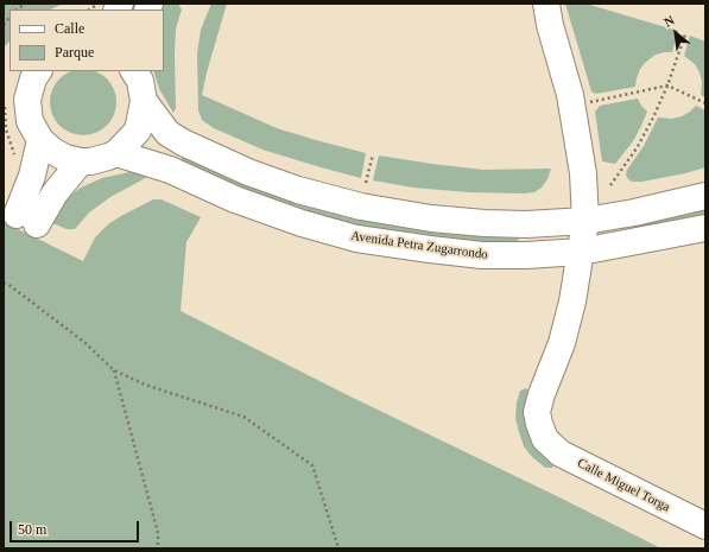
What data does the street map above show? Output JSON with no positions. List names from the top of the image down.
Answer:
{
  "streets": {
    "street": ["Avenida Petra Zugarrondo", "Calle Miguel Torga"]
  },
  "crossings": [
    ["Avenida Petra Zugarrondo", "Calle Miguel Torga"]
  ],
  "legend": ["Calle", "Parque"],
  "scale_bar": "50 m",
  "north": "top left"
}
